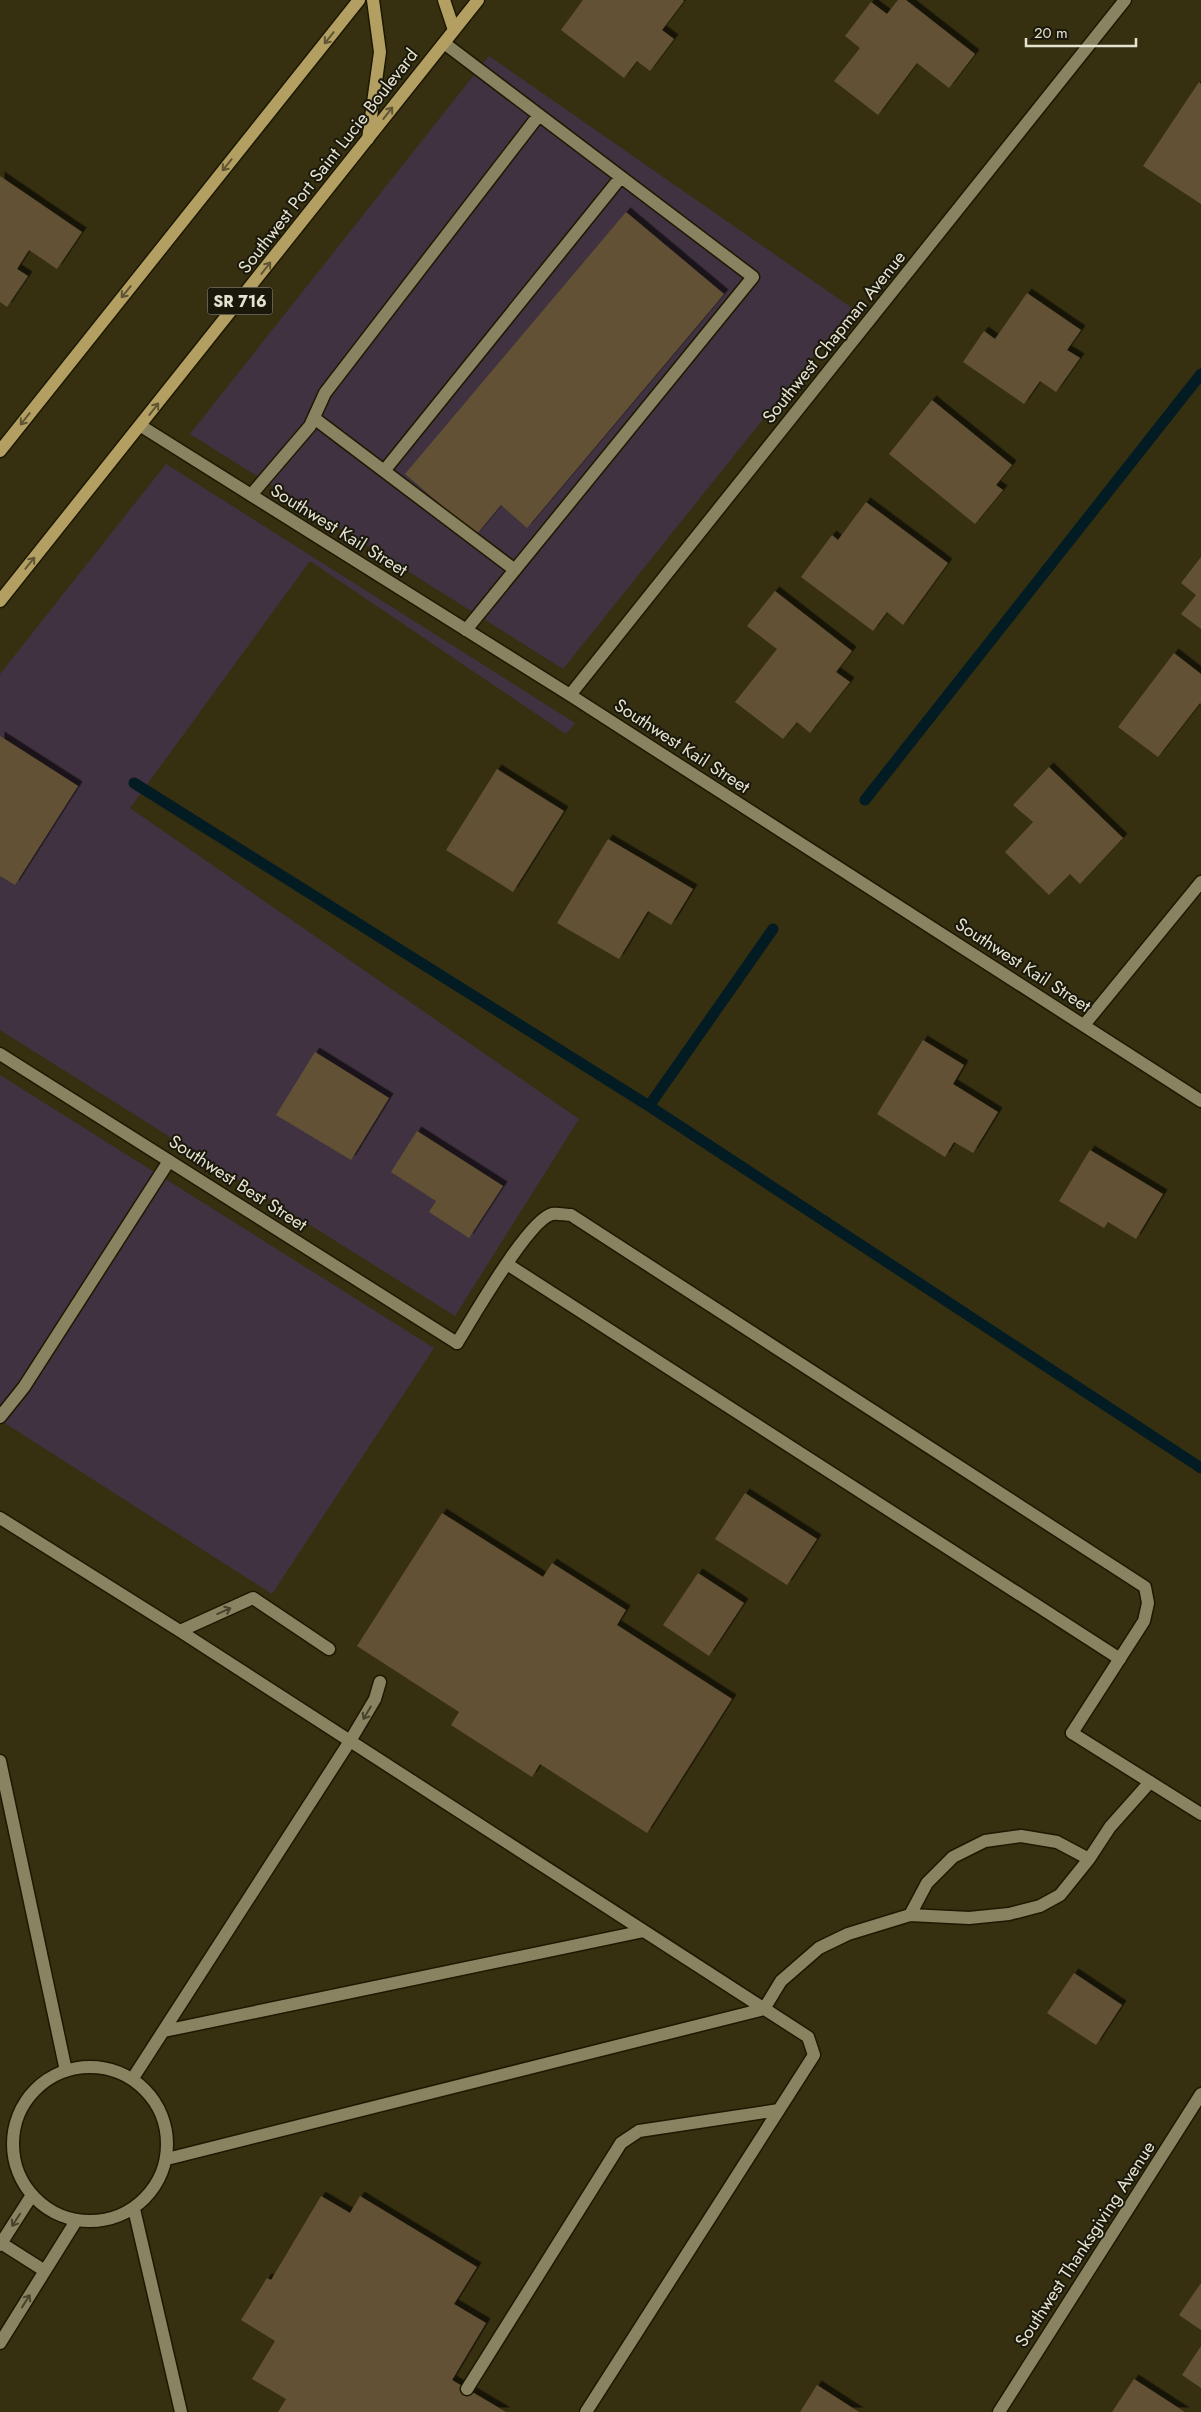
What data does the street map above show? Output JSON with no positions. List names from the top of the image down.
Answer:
{
  "streets": {
    "main road": ["Southwest Port Saint Lucie Boulevard", "SR 716"],
    "street": [
      "Southwest Chapman Avenue",
      "Southwest Kail Street",
      "Southwest Best Street",
      "Southwest Thanksgiving Avenue"
    ]
  },
  "crossings": [
    ["Southwest Port Saint Lucie Boulevard", "Southwest Kail Street"],
    ["Southwest Chapman Avenue", "Southwest Kail Street"]
  ],
  "scale_bar": "20 m"
}
